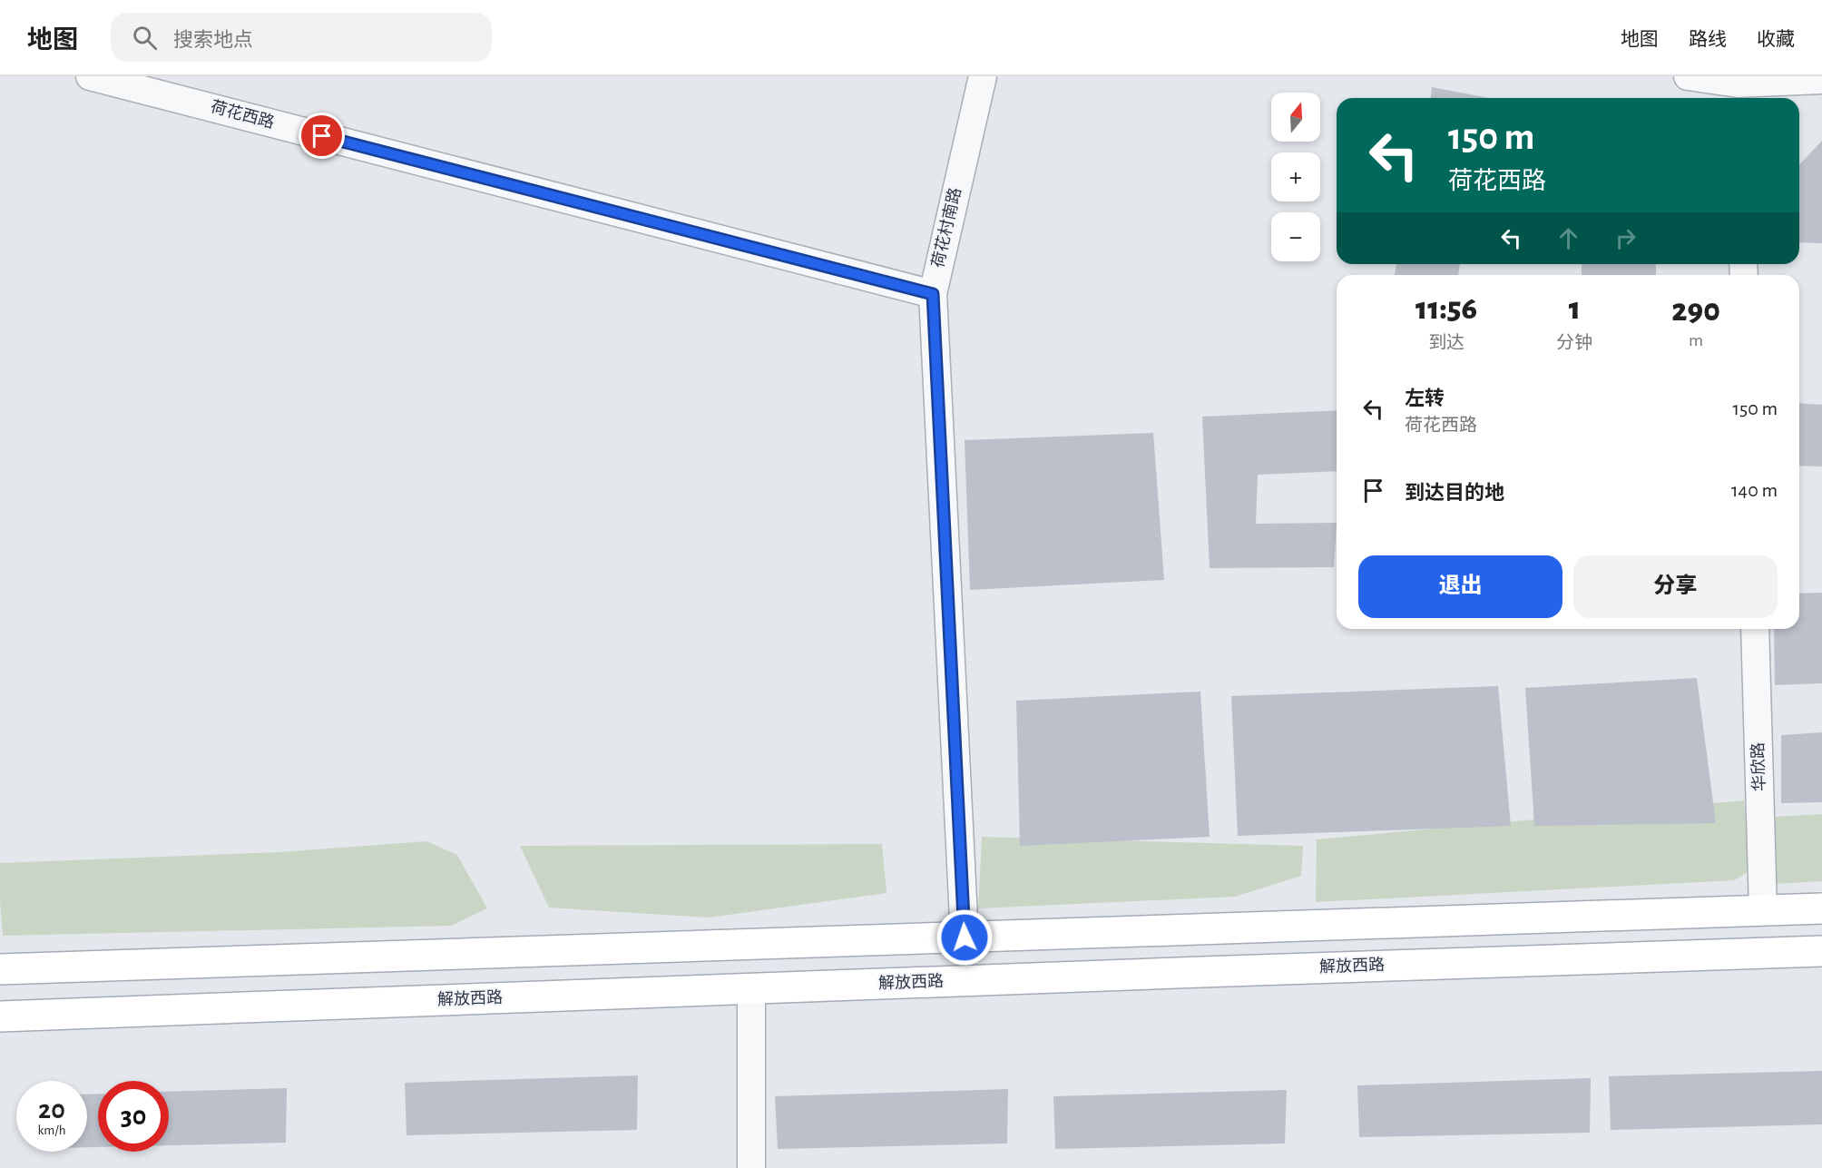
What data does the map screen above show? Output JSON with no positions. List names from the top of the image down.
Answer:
{
  "streets": {
    "main road": ["解放西路"],
    "street": ["荷花西路", "荷花村南路", "华欣路"]
  },
  "crossings": [
    ["荷花西路", "荷花村南路"]
  ],
  "north": "top",
  "page": {
    "header": "地图",
    "search": "搜索地点",
    "nav": ["地图", "路线", "收藏"],
    "map_buttons": ["+", "−"],
    "turn": ["150 m", "荷花西路"],
    "eta": [
      "11:56",
      "到达",
      "1",
      "分钟",
      "290",
      "m"
    ],
    "list": [
      {
        "name": "左转",
        "note": "荷花西路",
        "value": "150 m"
      },
      {
        "name": "到达目的地",
        "value": "140 m"
      }
    ],
    "buttons": ["退出", "分享"],
    "speed": "20 km/h",
    "limit": "30"
  }
}
